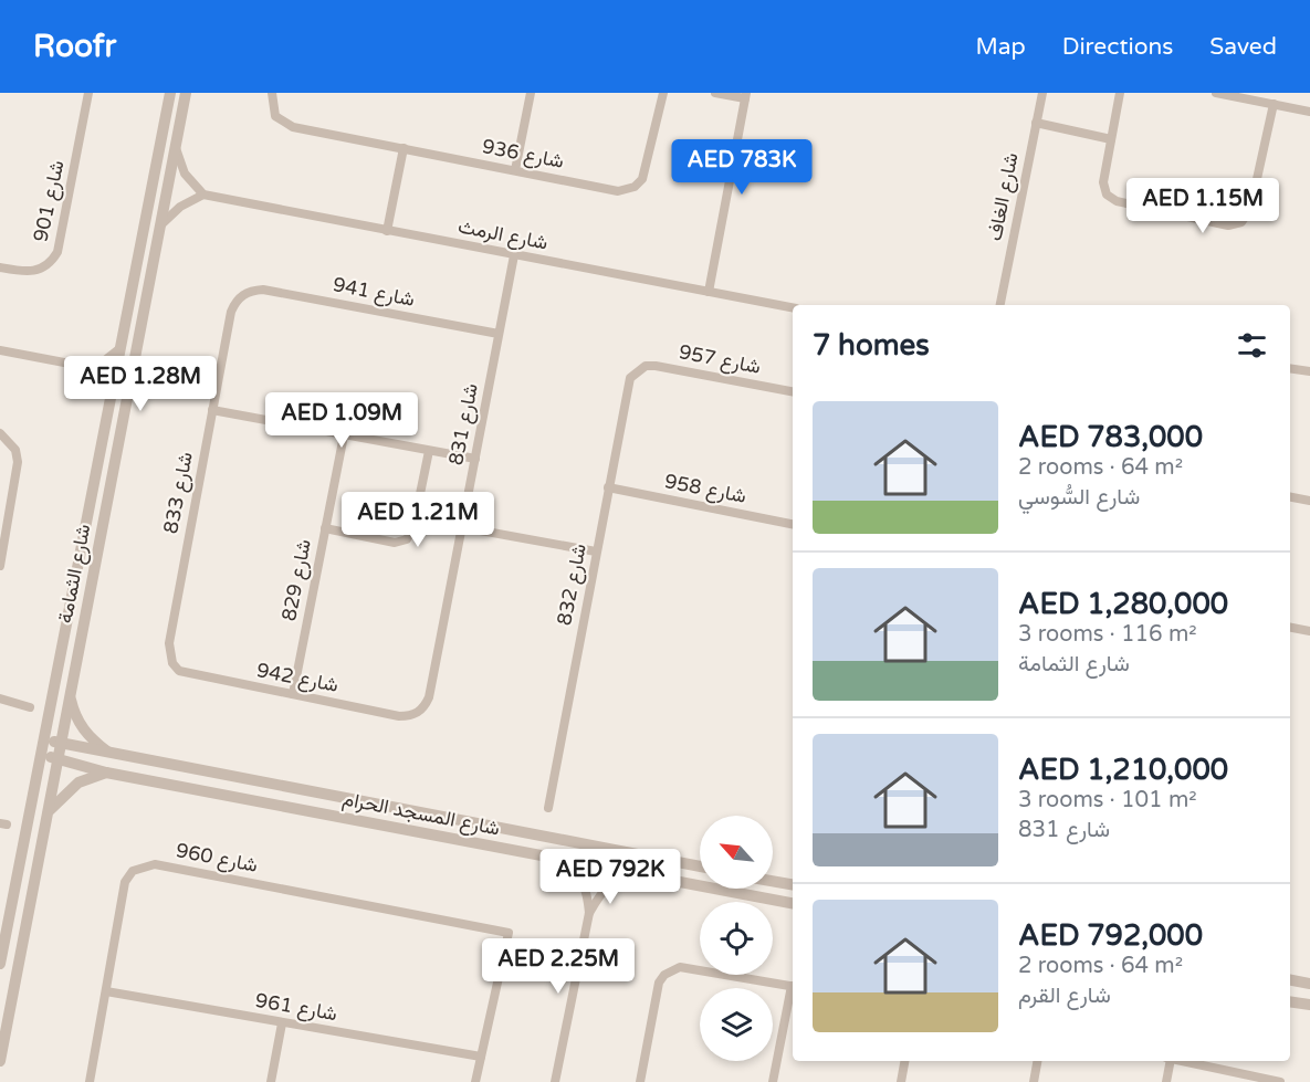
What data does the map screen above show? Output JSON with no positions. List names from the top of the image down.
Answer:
{
  "streets": {
    "street": [
      "شارع 936",
      "شارع الغاف",
      "شارع 901",
      "شارع الرمث",
      "شارع 941",
      "شارع 957",
      "شارع 831",
      "شارع 958",
      "شارع 833",
      "شارع الثمامة",
      "شارع 829",
      "شارع 832",
      "شارع 942",
      "شارع المسجد الحرام",
      "شارع 960",
      "شارع 961"
    ]
  },
  "crossings": [
    ["شارع الرمث", "شارع 831"],
    ["شارع 941", "شارع 831"],
    ["شارع 941", "شارع 833"],
    ["شارع 957", "شارع 832"],
    ["شارع 831", "شارع 942"],
    ["شارع 958", "شارع 832"],
    ["شارع 833", "شارع 942"],
    ["شارع الثمامة", "شارع المسجد الحرام"],
    ["شارع 829", "شارع 942"],
    ["شارع 960", "شارع 961"]
  ],
  "north": "top left",
  "page": {
    "header": "Roofr",
    "nav": ["Map", "Directions", "Saved"],
    "price": [
      "AED 783K",
      "AED 1.15M",
      "AED 1.28M",
      "AED 1.09M",
      "AED 1.21M",
      "AED 792K",
      "AED 2.25M"
    ],
    "heading": "7 homes",
    "list": [
      {
        "name": "AED 783,000",
        "note": "2 rooms · 64 m² · شارع السُّوسي"
      },
      {
        "name": "AED 1,280,000",
        "note": "3 rooms · 116 m² · شارع الثمامة"
      },
      {
        "name": "AED 1,210,000",
        "note": "3 rooms · 101 m² · شارع 831"
      },
      {
        "name": "AED 792,000",
        "note": "2 rooms · 64 m² · شارع القرم"
      }
    ]
  }
}
